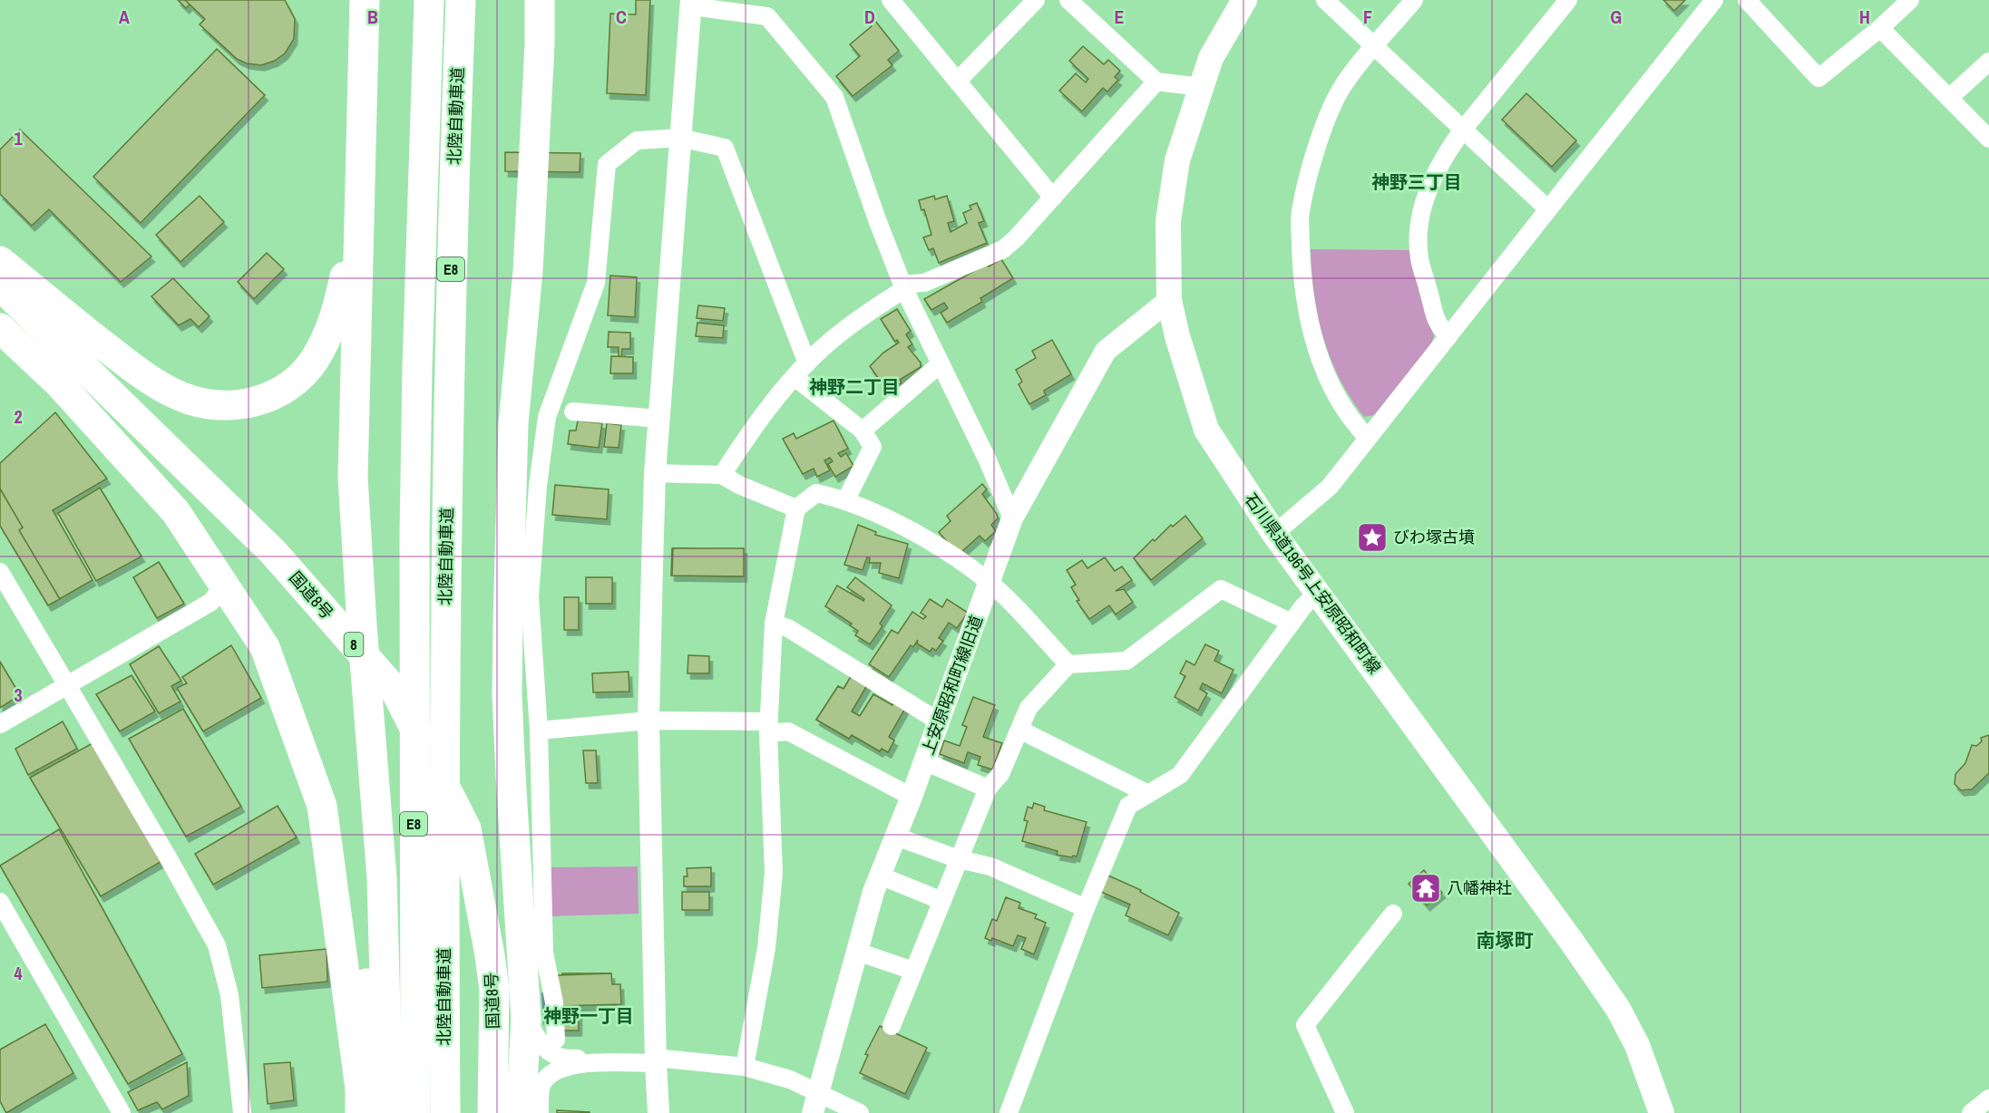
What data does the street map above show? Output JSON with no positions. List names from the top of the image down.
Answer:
{
  "streets": {
    "highway": [
      "北陸自動車道",
      "E8",
      "国道8号",
      "8"
    ],
    "main road": ["石川県道196号上安原昭和町線"],
    "street": ["上安原昭和町線旧道"]
  },
  "crossings": [
    ["石川県道196号上安原昭和町線", "上安原昭和町線旧道"]
  ],
  "districts": [
    "神野三丁目",
    "神野二丁目",
    "南塚町",
    "神野一丁目"
  ],
  "places": {
    "place": ["びわ塚古墳"],
    "temple": ["八幡神社"]
  },
  "grid": {
    "columns": [
      "A",
      "B",
      "C",
      "D",
      "E",
      "F",
      "G",
      "H"
    ],
    "rows": [
      "1",
      "2",
      "3",
      "4"
    ]
  }
}
